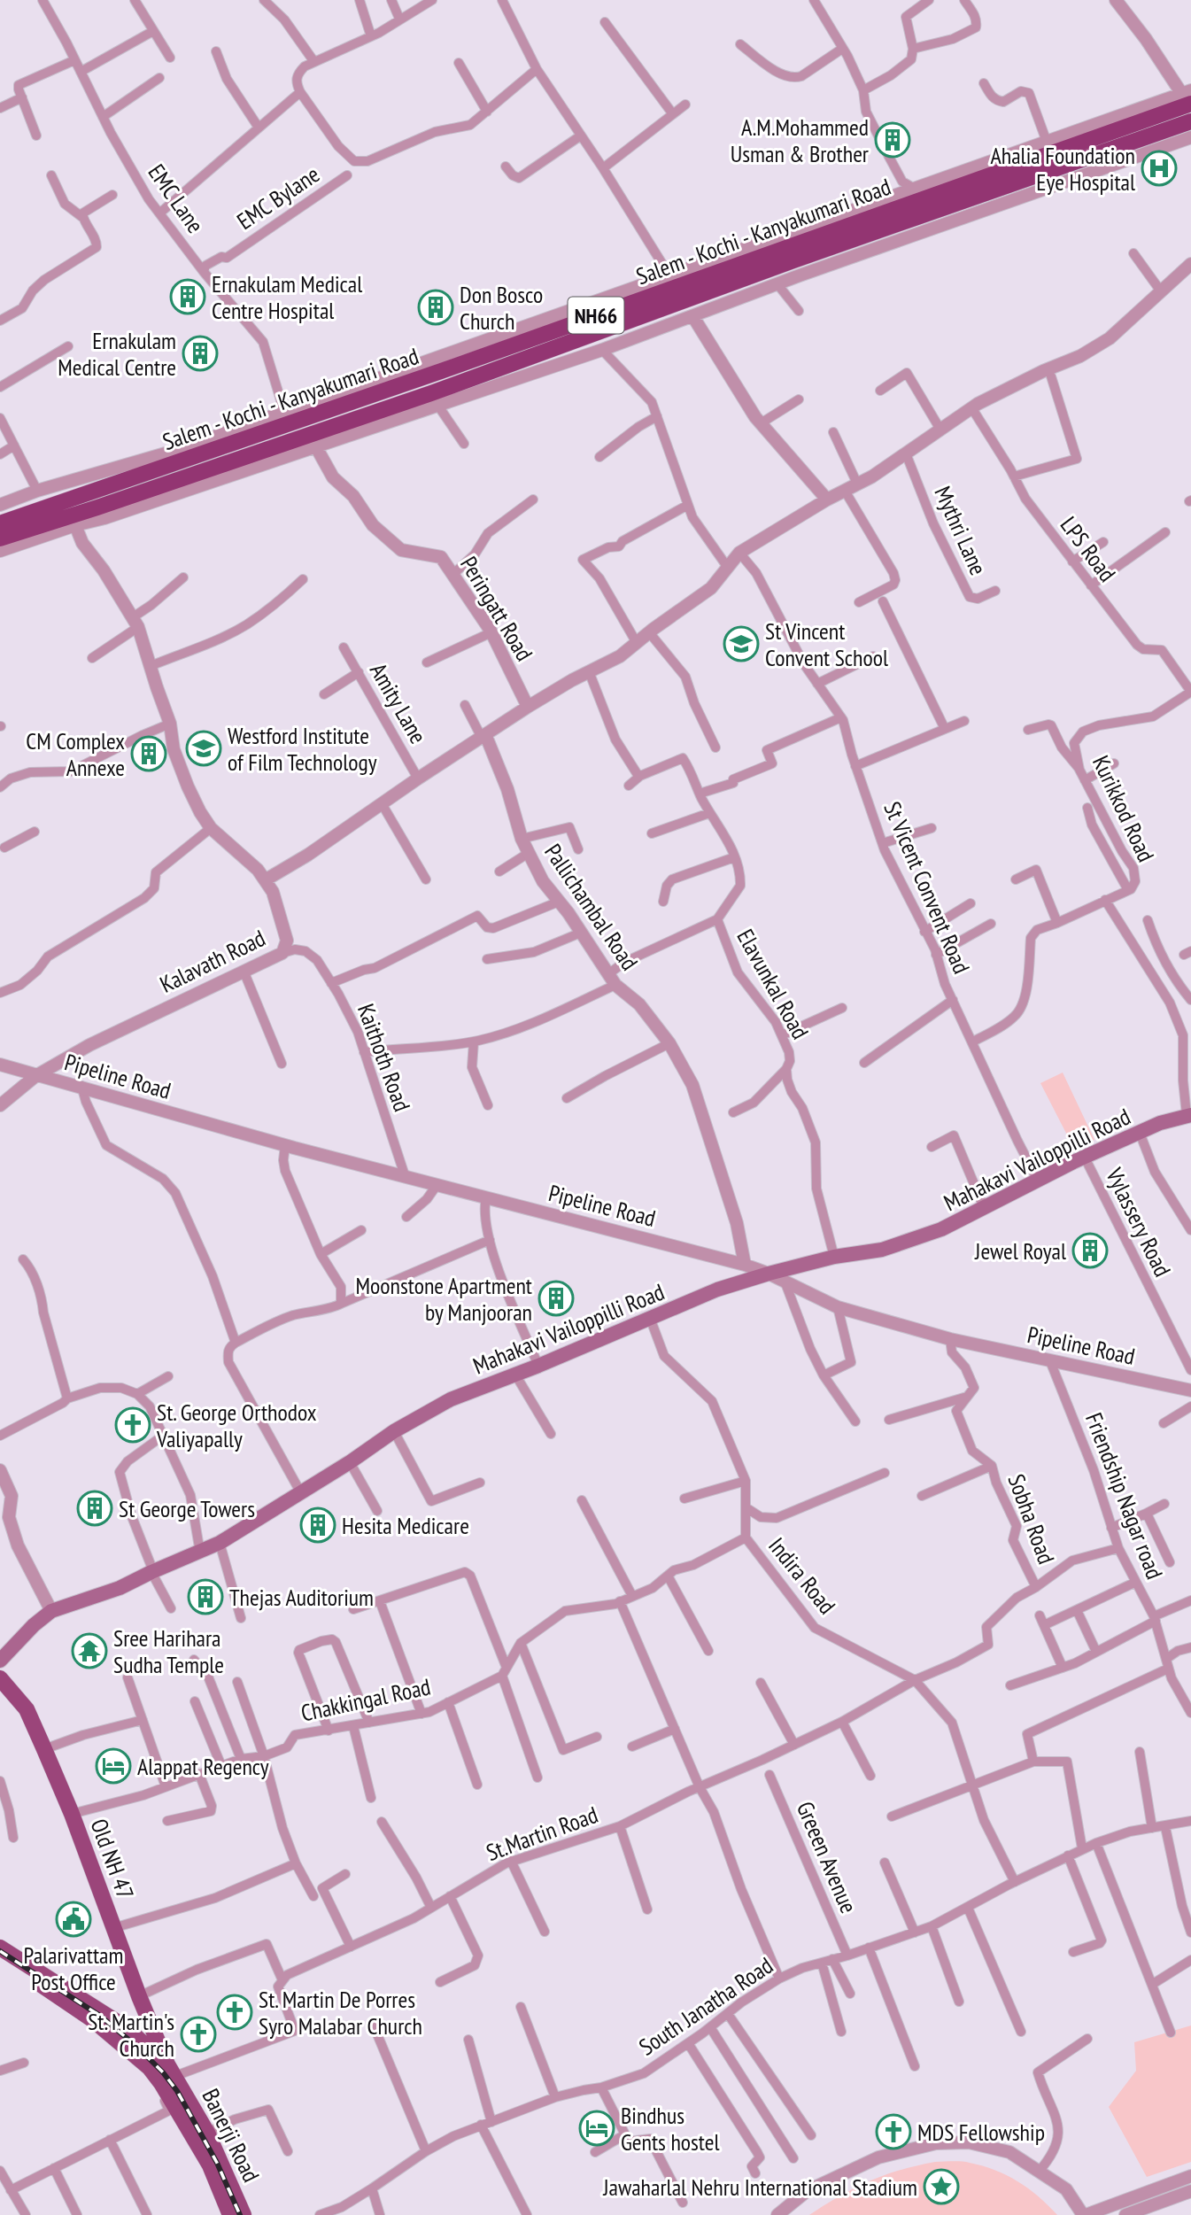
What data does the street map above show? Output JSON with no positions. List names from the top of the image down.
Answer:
{
  "streets": {
    "highway": ["Salem - Kochi - Kanyakumari Road", "NH66"],
    "main road": ["Mahakavi Vailoppilli Road", "Old NH 47", "Banerji Road"],
    "street": [
      "EMC Bylane",
      "EMC Lane",
      "Mythri Lane",
      "LPS Road",
      "Peringatt Road",
      "Amity Lane",
      "Kurikkod Road",
      "St Vicent Convent Road",
      "Pallichambal Road",
      "Kalavath Road",
      "Elavunkal Road",
      "Kaithoth Road",
      "Pipeline Road",
      "Vylassery Road",
      "Friendship Nagar road",
      "Sobha Road",
      "Indira Road",
      "Chakkingal Road",
      "St.Martin Road",
      "Greeen Avenue",
      "South Janatha Road"
    ]
  },
  "crossings": [
    ["EMC Bylane", "EMC Lane"],
    ["EMC Lane", "Salem - Kochi - Kanyakumari Road"],
    ["LPS Road", "Kurikkod Road"],
    ["Kurikkod Road", "St Vicent Convent Road"],
    ["St Vicent Convent Road", "Mahakavi Vailoppilli Road"],
    ["Pallichambal Road", "Pipeline Road"],
    ["Kalavath Road", "Kaithoth Road"],
    ["Kalavath Road", "Pipeline Road"],
    ["Elavunkal Road", "Mahakavi Vailoppilli Road"],
    ["Kaithoth Road", "Pipeline Road"],
    ["Pipeline Road", "Mahakavi Vailoppilli Road"],
    ["Pipeline Road", "Friendship Nagar road"],
    ["Pipeline Road", "Sobha Road"],
    ["Mahakavi Vailoppilli Road", "Vylassery Road"],
    ["Mahakavi Vailoppilli Road", "Indira Road"],
    ["Sobha Road", "St.Martin Road"],
    ["Indira Road", "St.Martin Road"],
    ["Indira Road", "South Janatha Road"],
    ["Chakkingal Road", "Old NH 47"],
    ["Greeen Avenue", "South Janatha Road"],
    ["Old NH 47", "Banerji Road"]
  ],
  "places": {
    "building": [
      "A.M.Mohammed Usman & Brother",
      "Ernakulam Medical Centre Hospital",
      "Don Bosco Church",
      "Ernakulam Medical Centre",
      "CM Complex Annexe",
      "Jewel Royal",
      "Moonstone Apartment by Manjooran",
      "St George Towers",
      "Hesita Medicare",
      "Thejas Auditorium"
    ],
    "hospital": ["Ahalia Foundation Eye Hospital"],
    "school or university": ["St Vincent Convent School", "Westford Institute of Film Technology"],
    "church": [
      "St. George Orthodox Valiyapally",
      "St. Martin De Porres Syro Malabar Church",
      "St. Martin's Church",
      "MDS Fellowship"
    ],
    "temple": ["Sree Harihara Sudha Temple"],
    "hotel": ["Alappat Regency", "Bindhus Gents hostel"],
    "public building": ["Palarivattam Post Office"],
    "place": ["Jawaharlal Nehru International Stadium"]
  }
}
